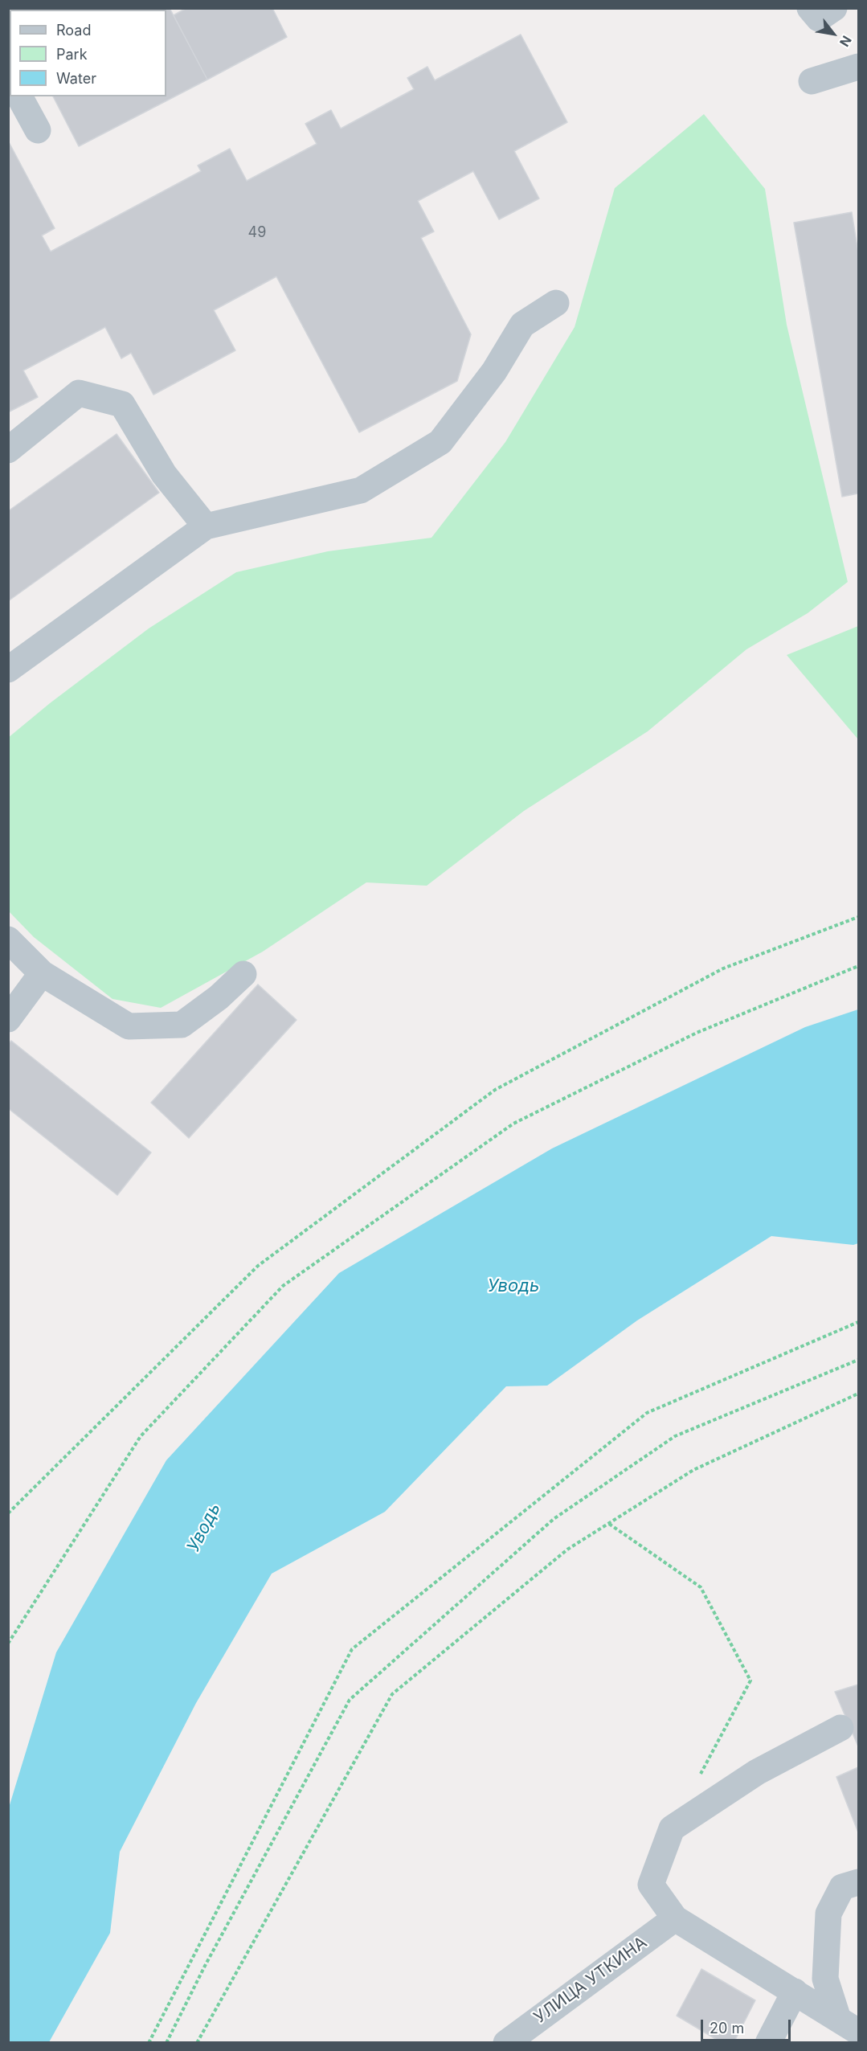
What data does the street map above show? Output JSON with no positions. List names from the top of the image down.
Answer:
{
  "streets": {
    "street": ["УЛИЦА УТКИНА"]
  },
  "water": ["Уводь"],
  "house_numbers": ["49"],
  "legend": ["Road", "Park", "Water"],
  "scale_bar": "20 m",
  "north": "bottom right"
}
